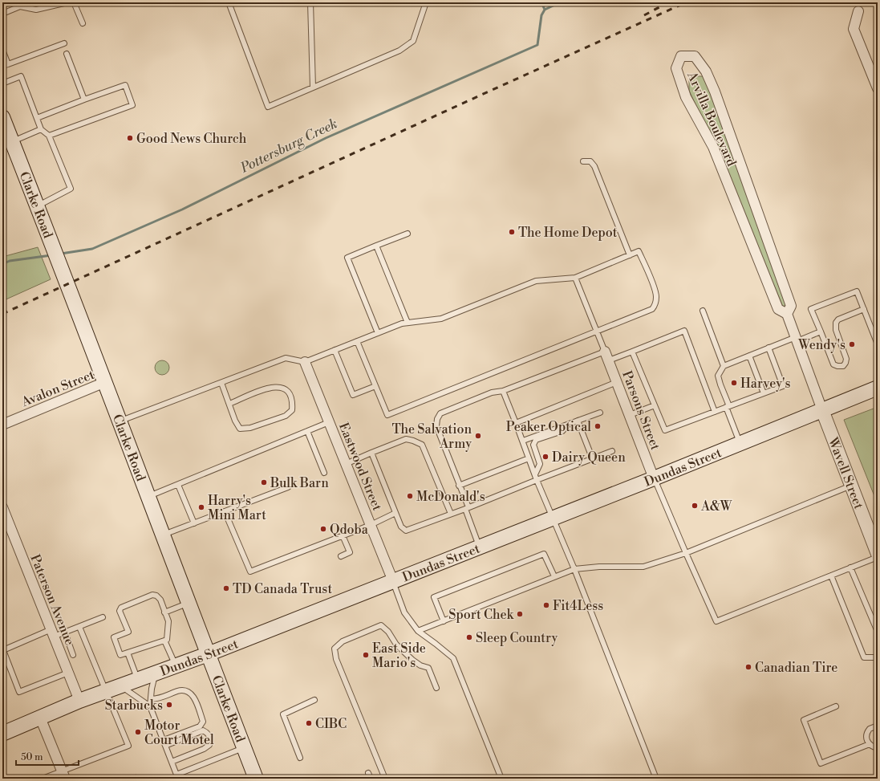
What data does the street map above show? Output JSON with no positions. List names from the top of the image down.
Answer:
{
  "streets": {
    "main road": ["Clarke Road", "Dundas Street"],
    "street": [
      "Arvilla Boulevard",
      "Avalon Street",
      "Parsons Street",
      "Eastwood Street",
      "Wavell Street",
      "Paterson Avenue"
    ]
  },
  "crossings": [
    ["Arvilla Boulevard", "Dundas Street"],
    ["Arvilla Boulevard", "Wavell Street"],
    ["Clarke Road", "Avalon Street"],
    ["Clarke Road", "Dundas Street"],
    ["Parsons Street", "Dundas Street"],
    ["Eastwood Street", "Dundas Street"],
    ["Dundas Street", "Wavell Street"],
    ["Dundas Street", "Paterson Avenue"]
  ],
  "water": ["Pottersburg Creek"],
  "places": [
    "Good News Church",
    "The Home Depot",
    "Wendy's",
    "Harvey's",
    "Peaker Optical",
    "The Salvation Army",
    "Dairy Queen",
    "Bulk Barn",
    "McDonald's",
    "A&W",
    "Harry's Mini Mart",
    "Qdoba",
    "TD Canada Trust",
    "Fit4Less",
    "Sport Chek",
    "Sleep Country",
    "East Side Mario's",
    "Canadian Tire",
    "Starbucks",
    "CIBC",
    "Motor Court Motel"
  ],
  "scale_bar": "50 m"
}
